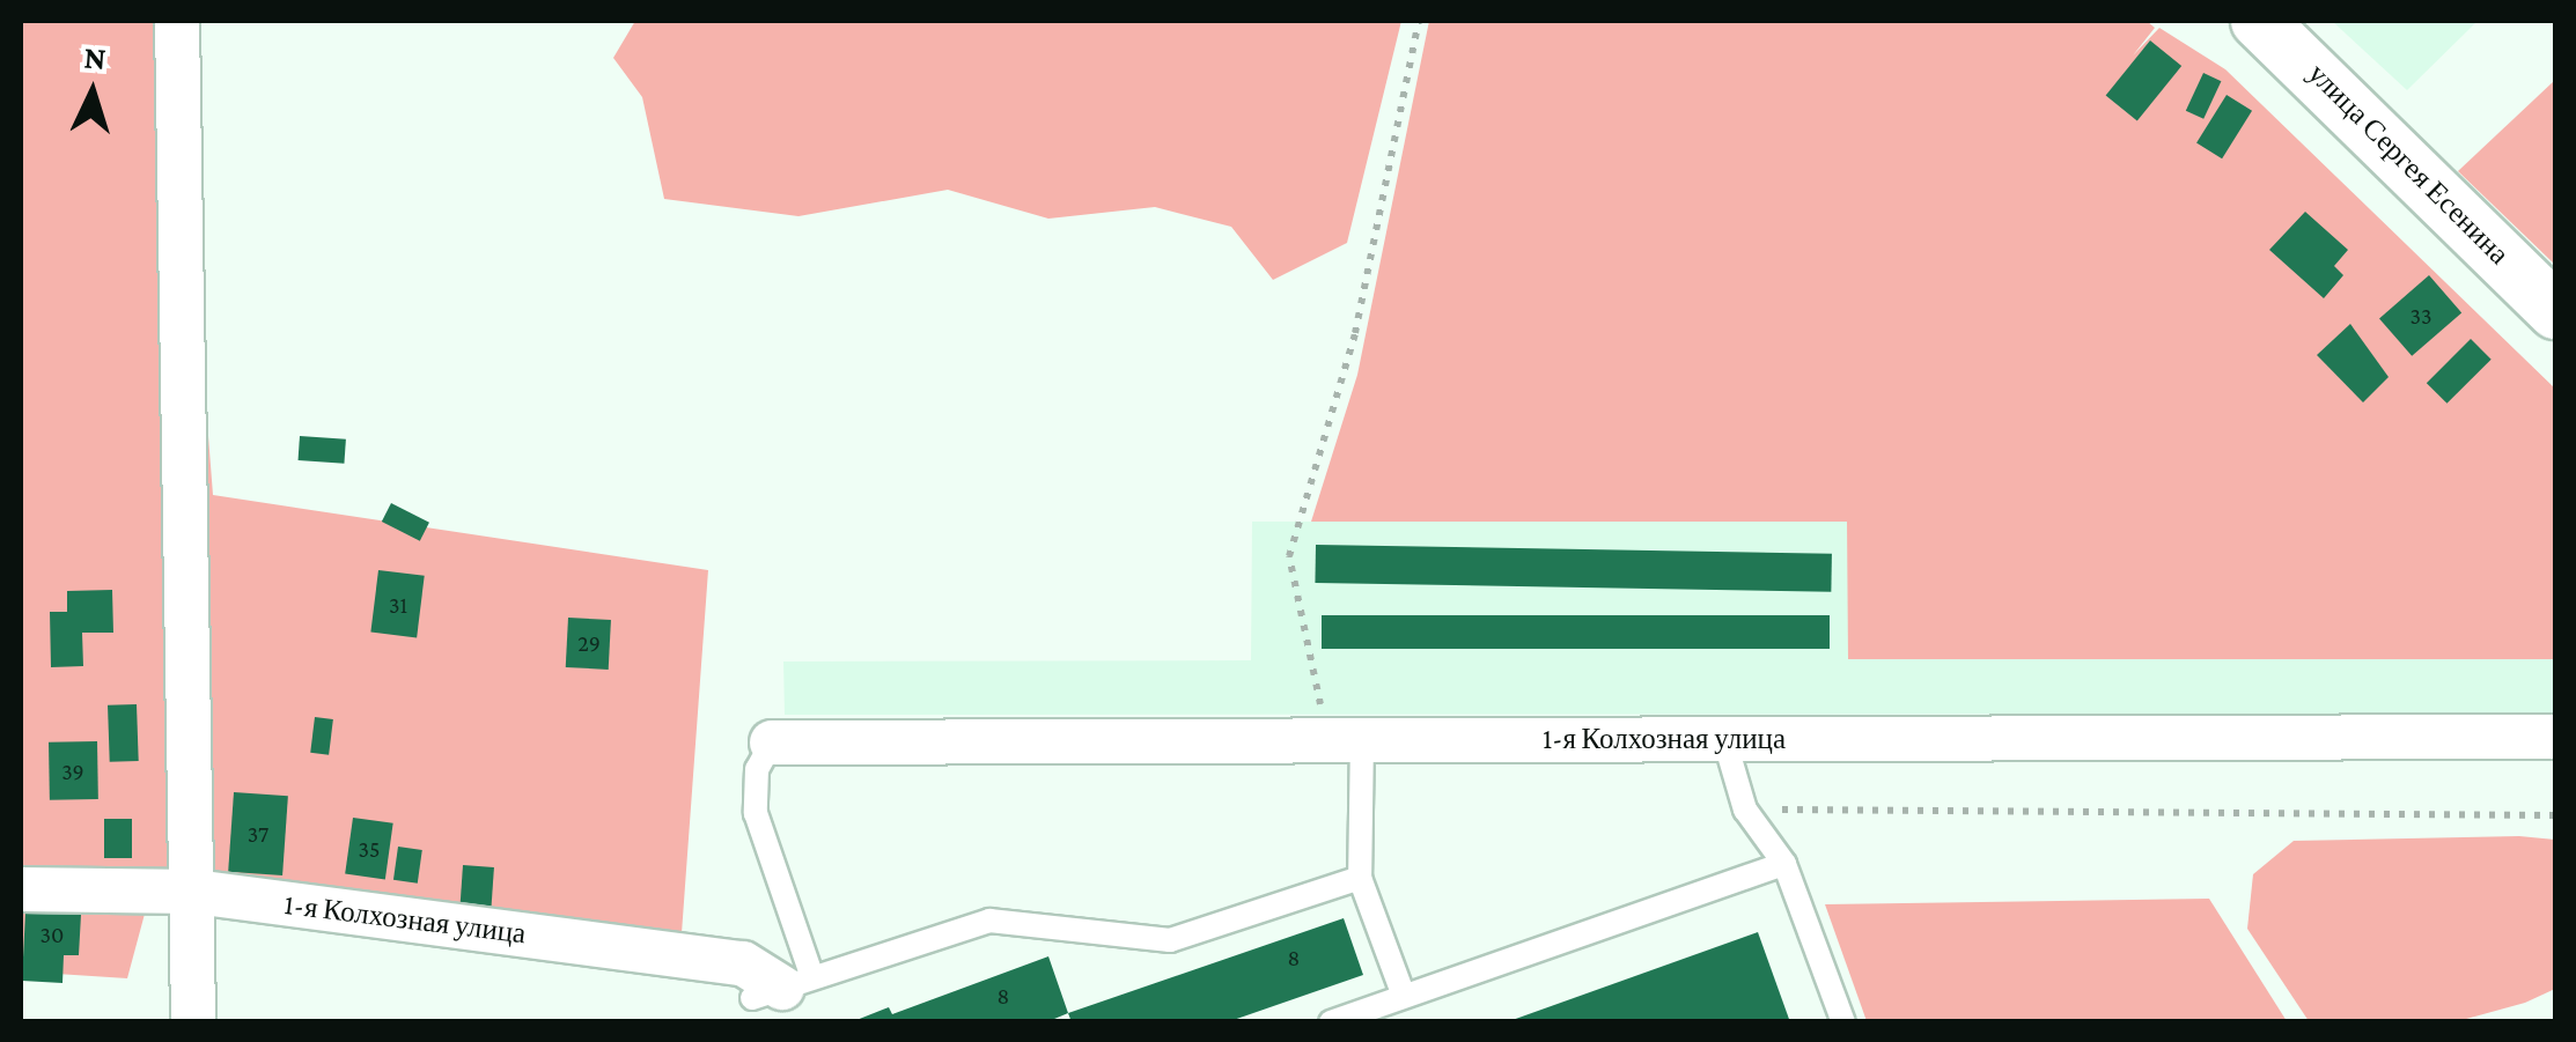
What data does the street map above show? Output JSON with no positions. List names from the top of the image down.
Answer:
{
  "streets": {
    "street": ["улица Сергея Есенина", "1-я Колхозная улица"]
  },
  "house_numbers": [
    "33",
    "31",
    "29",
    "39",
    "37",
    "35",
    "30",
    "8",
    "8"
  ],
  "north": "top"
}
